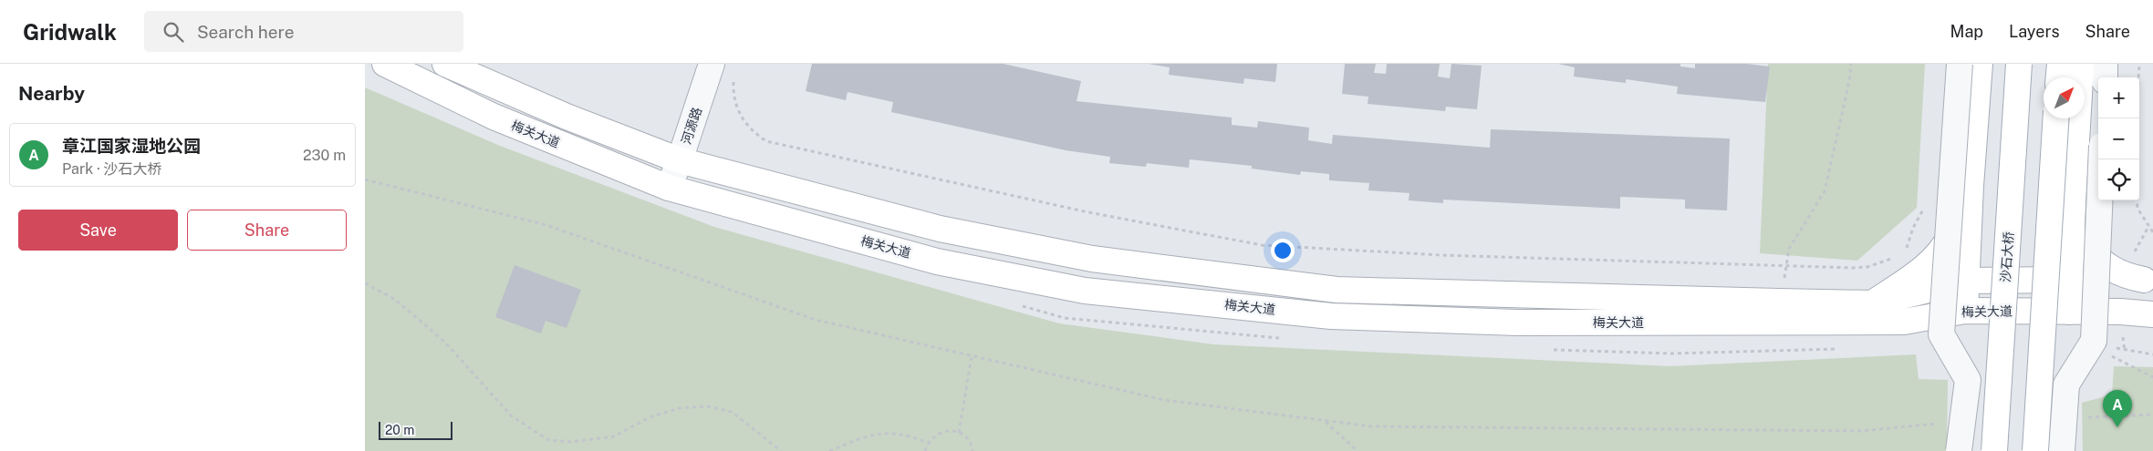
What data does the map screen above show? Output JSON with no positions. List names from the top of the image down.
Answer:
{
  "streets": {
    "main road": ["梅关大道", "沙石大桥"],
    "street": ["河源路"]
  },
  "crossings": [
    ["河源路", "梅关大道"]
  ],
  "scale_bar": "20 m",
  "north": "top right",
  "page": {
    "header": "Gridwalk",
    "search": "Search here",
    "nav": ["Map", "Layers", "Share"],
    "heading": "Nearby",
    "map_buttons": ["+", "−"],
    "list": [
      {
        "mark": "A",
        "name": "章江国家湿地公园",
        "note": "Park · 沙石大桥",
        "value": "230 m"
      }
    ],
    "buttons": ["Save", "Share"],
    "pins": "A",
    "scale": "20 m"
  }
}
